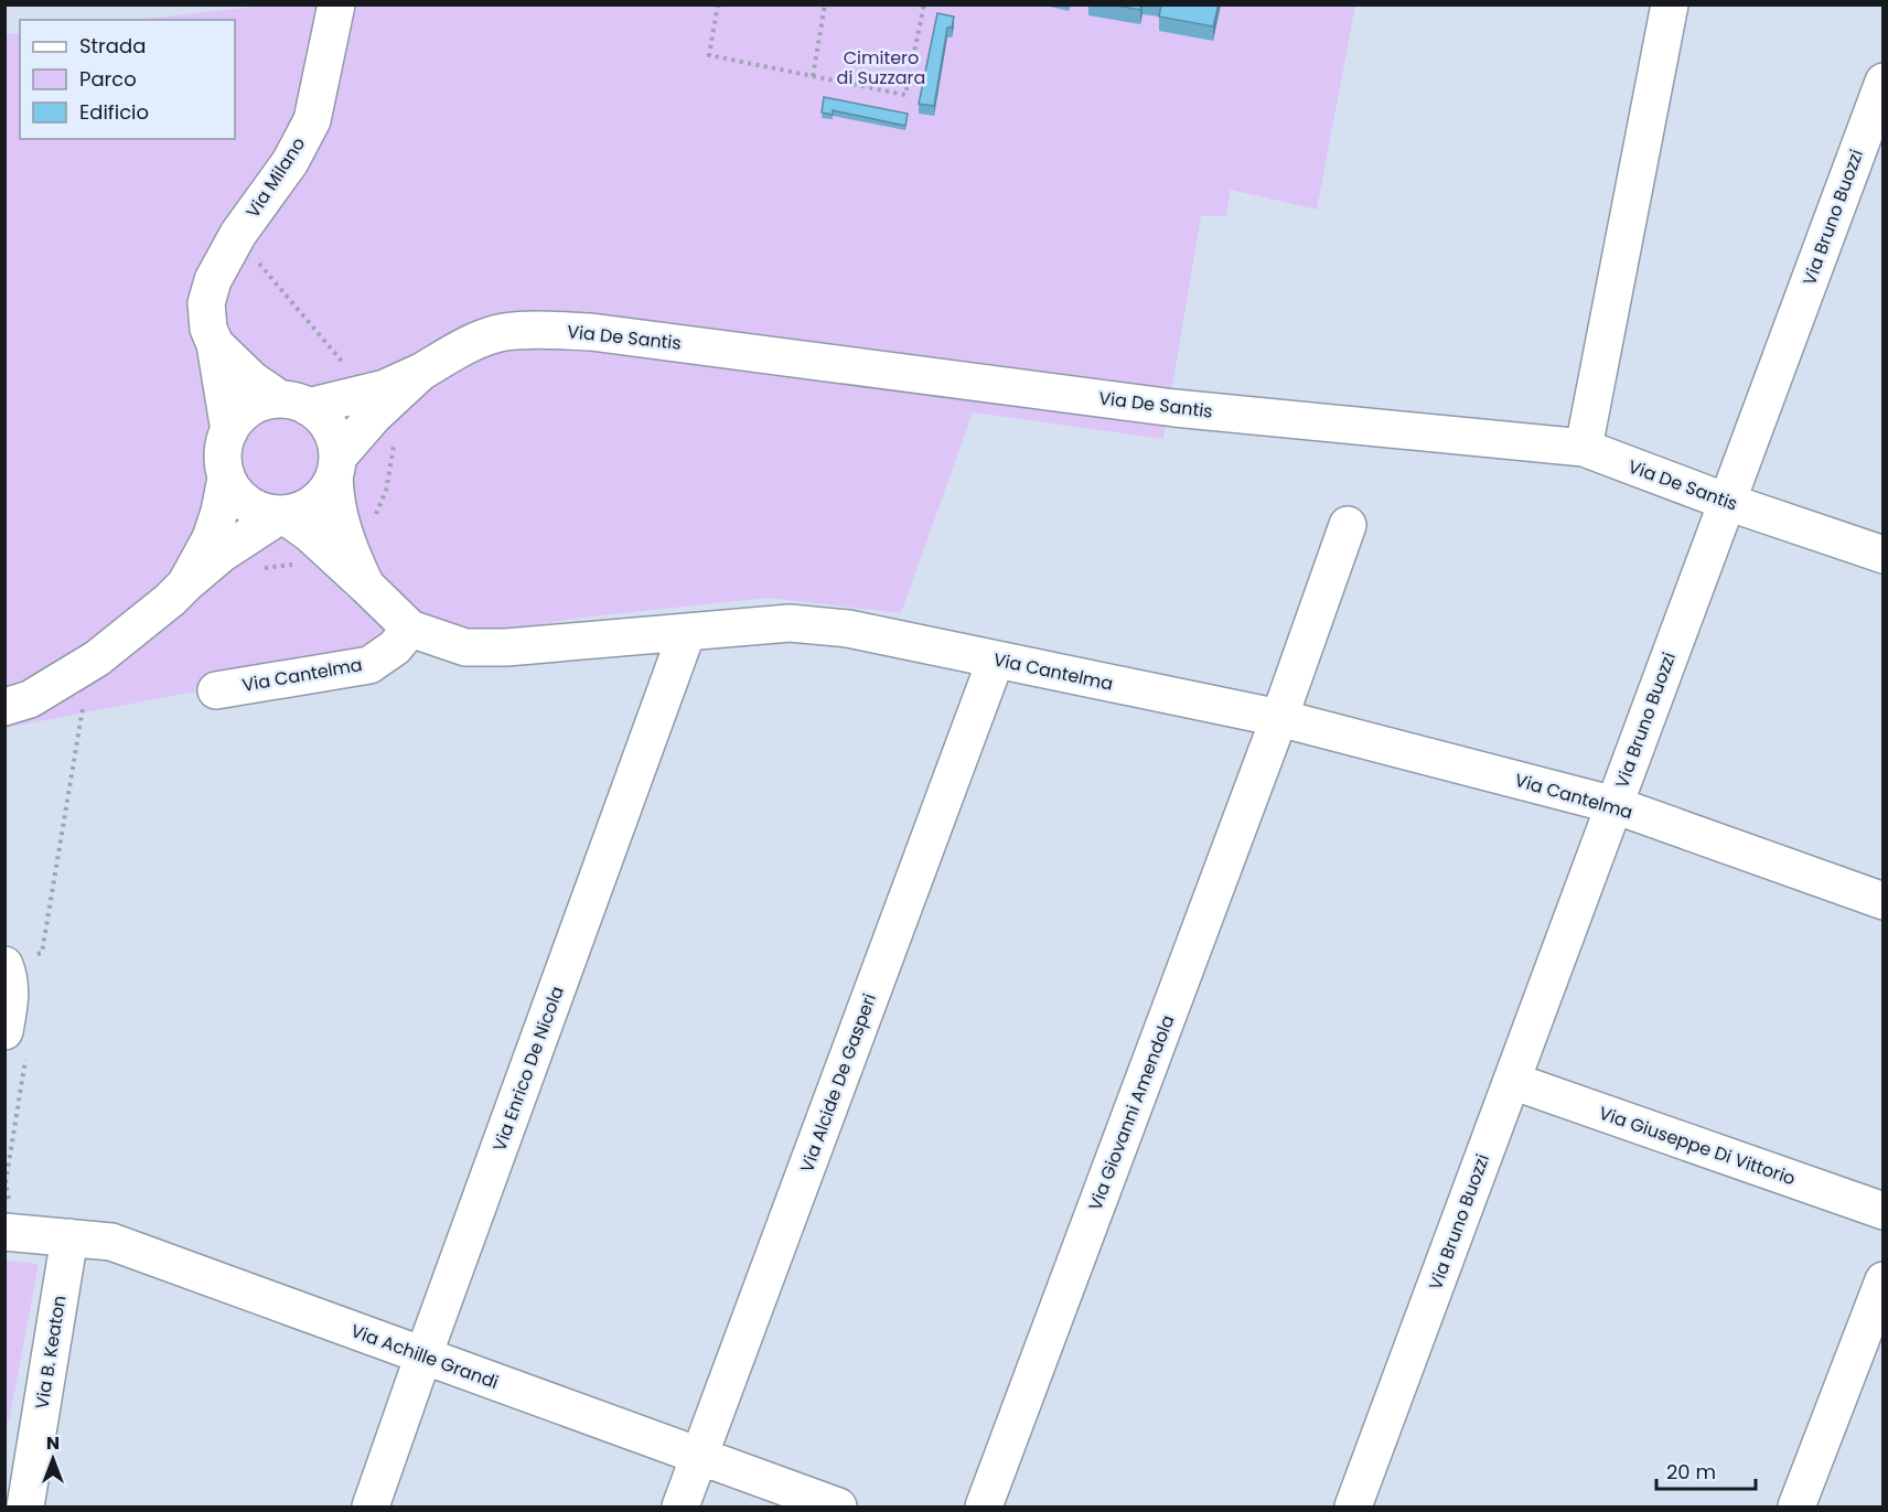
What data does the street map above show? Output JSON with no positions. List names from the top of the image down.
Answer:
{
  "streets": {
    "street": [
      "Via Milano",
      "Via Bruno Buozzi",
      "Via De Santis",
      "Via Cantelma",
      "Via Enrico De Nicola",
      "Via Alcide De Gasperi",
      "Via Giovanni Amendola",
      "Via Giuseppe Di Vittorio",
      "Via B. Keaton",
      "Via Achille Grandi"
    ]
  },
  "crossings": [
    ["Via Bruno Buozzi", "Via De Santis"],
    ["Via Bruno Buozzi", "Via Cantelma"],
    ["Via Bruno Buozzi", "Via Giuseppe Di Vittorio"],
    ["Via Cantelma", "Via Enrico De Nicola"],
    ["Via Cantelma", "Via Alcide De Gasperi"],
    ["Via Cantelma", "Via Giovanni Amendola"],
    ["Via Enrico De Nicola", "Via Achille Grandi"],
    ["Via Alcide De Gasperi", "Via Achille Grandi"],
    ["Via B. Keaton", "Via Achille Grandi"]
  ],
  "parks": ["Cimitero di Suzzara"],
  "legend": ["Strada", "Parco", "Edificio"],
  "scale_bar": "20 m",
  "north": "top"
}
